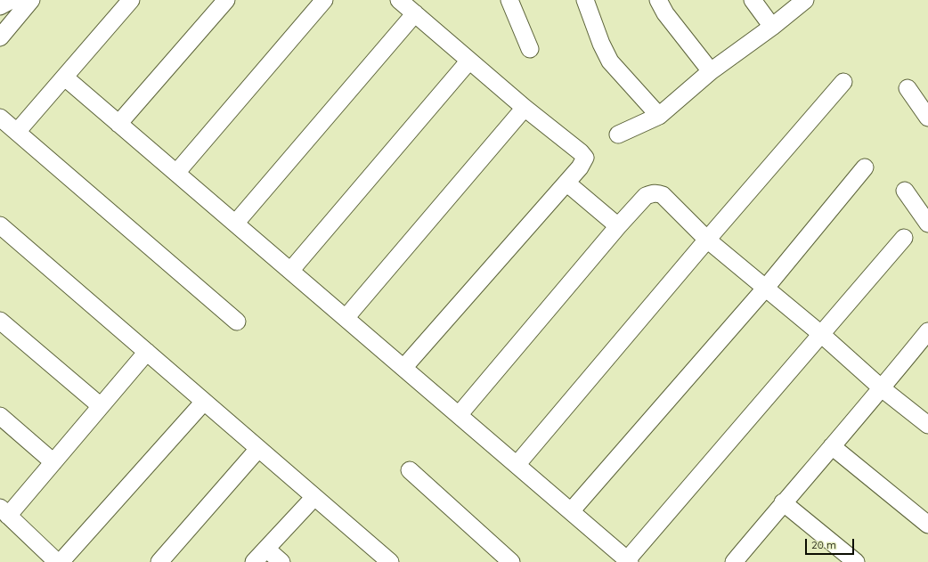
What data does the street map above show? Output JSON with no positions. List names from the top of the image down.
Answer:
{
  "scale_bar": "20 m"
}
